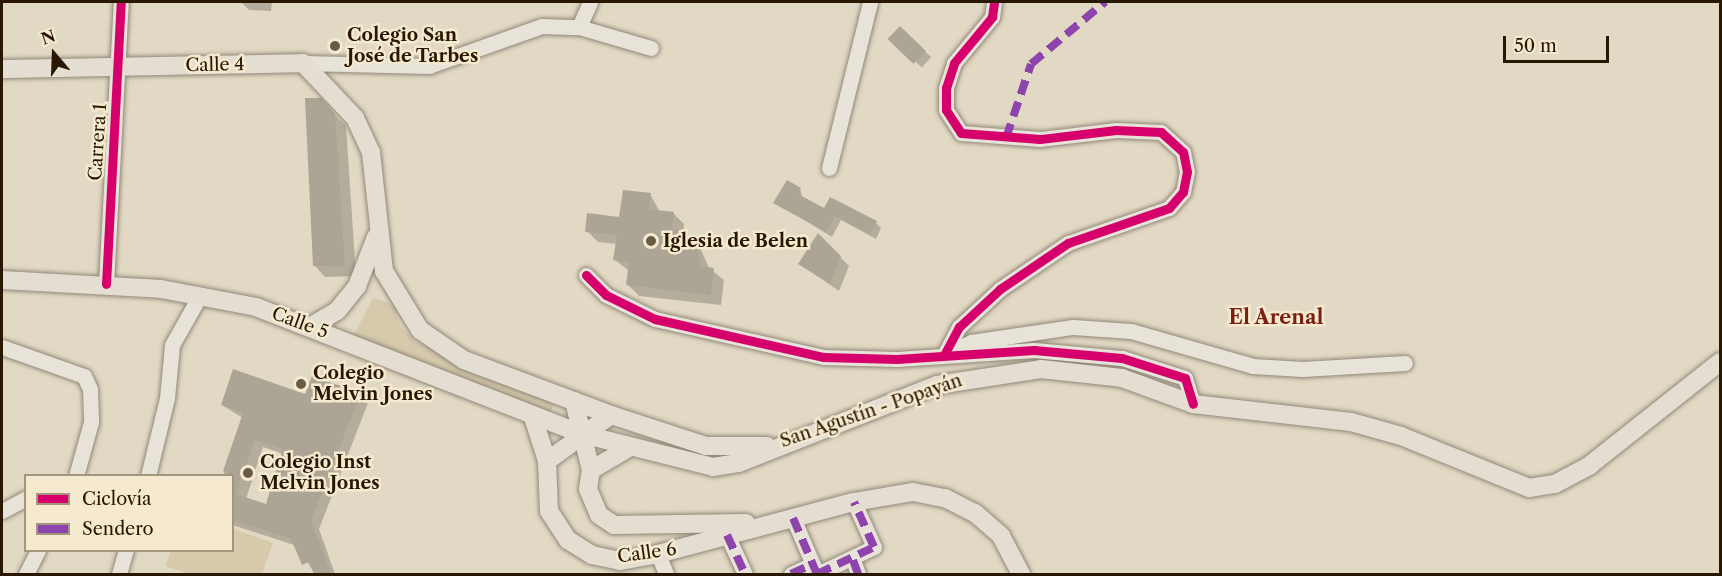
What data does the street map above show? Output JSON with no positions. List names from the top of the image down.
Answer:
{
  "streets": {
    "main road": [
      "Calle 4",
      "Calle 5",
      "San Agustín - Popayán",
      "Calle 6"
    ],
    "street": ["Carrera 1"]
  },
  "crossings": [
    ["Calle 4", "Carrera 1"],
    ["Carrera 1", "Calle 5"],
    ["Calle 5", "San Agustín - Popayán"],
    ["Calle 5", "Calle 6"],
    ["San Agustín - Popayán", "Calle 6"]
  ],
  "districts": ["El Arenal"],
  "places": [
    "Colegio San José de Tarbes",
    "Iglesia de Belen",
    "Colegio Melvin Jones",
    "Colegio Inst Melvin Jones"
  ],
  "legend": ["Ciclovía", "Sendero"],
  "scale_bar": "50 m",
  "north": "top"
}
